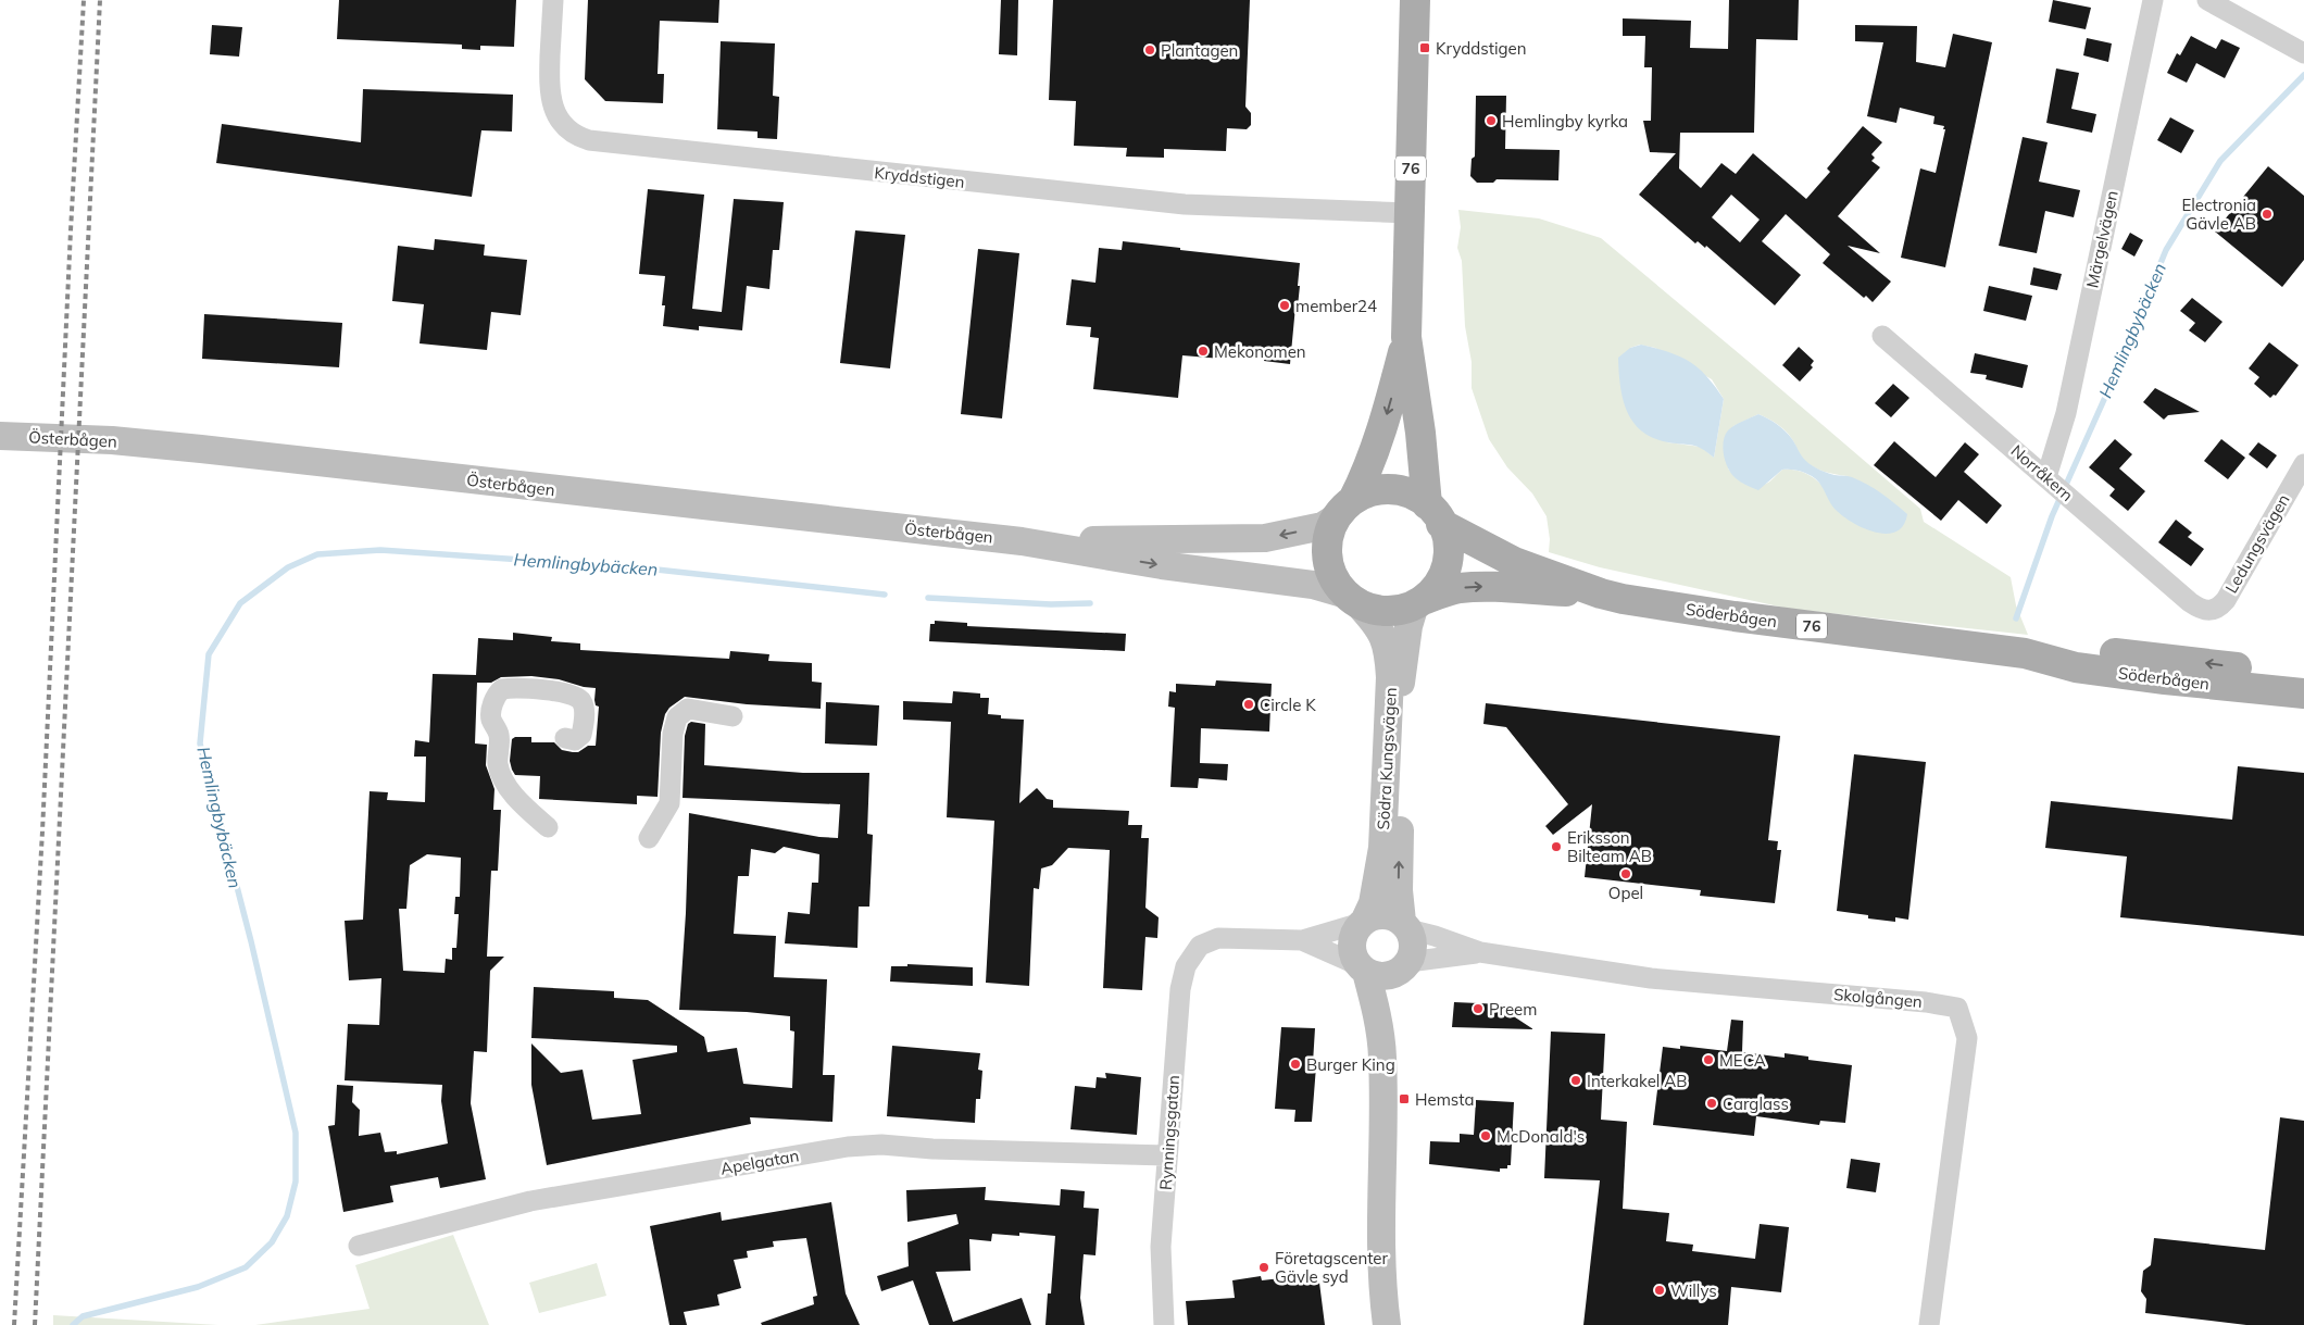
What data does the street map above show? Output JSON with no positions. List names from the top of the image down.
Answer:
{
  "streets": {
    "main road": [
      "76",
      "Österbågen",
      "Söderbågen",
      "Södra Kungsvägen"
    ],
    "street": [
      "Kryddstigen",
      "Märgelvägen",
      "Norråkern",
      "Ledungsvägen",
      "Skolgången",
      "Rynningsgatan",
      "Apelgatan"
    ]
  },
  "crossings": [
    ["76", "Kryddstigen"],
    ["76", "Österbågen"],
    ["76", "Söderbågen"],
    ["76", "Södra Kungsvägen"],
    ["Märgelvägen", "Norråkern"],
    ["Österbågen", "Söderbågen"],
    ["Österbågen", "Södra Kungsvägen"],
    ["Norråkern", "Ledungsvägen"],
    ["Söderbågen", "Södra Kungsvägen"],
    ["Södra Kungsvägen", "Skolgången"],
    ["Rynningsgatan", "Apelgatan"]
  ],
  "water": ["Hemlingbybäcken"],
  "places": {
    "transit": ["Kryddstigen", "Hemsta"],
    "other": [
      "Plantagen",
      "Hemlingby kyrka",
      "Electronia Gävle AB",
      "member24",
      "Mekonomen",
      "Circle K",
      "Eriksson Bilteam AB",
      "Opel",
      "Preem",
      "MECA",
      "Burger King",
      "Interkakel AB",
      "Carglass",
      "McDonald's",
      "Företagscenter Gävle syd",
      "Willys"
    ]
  }
}
